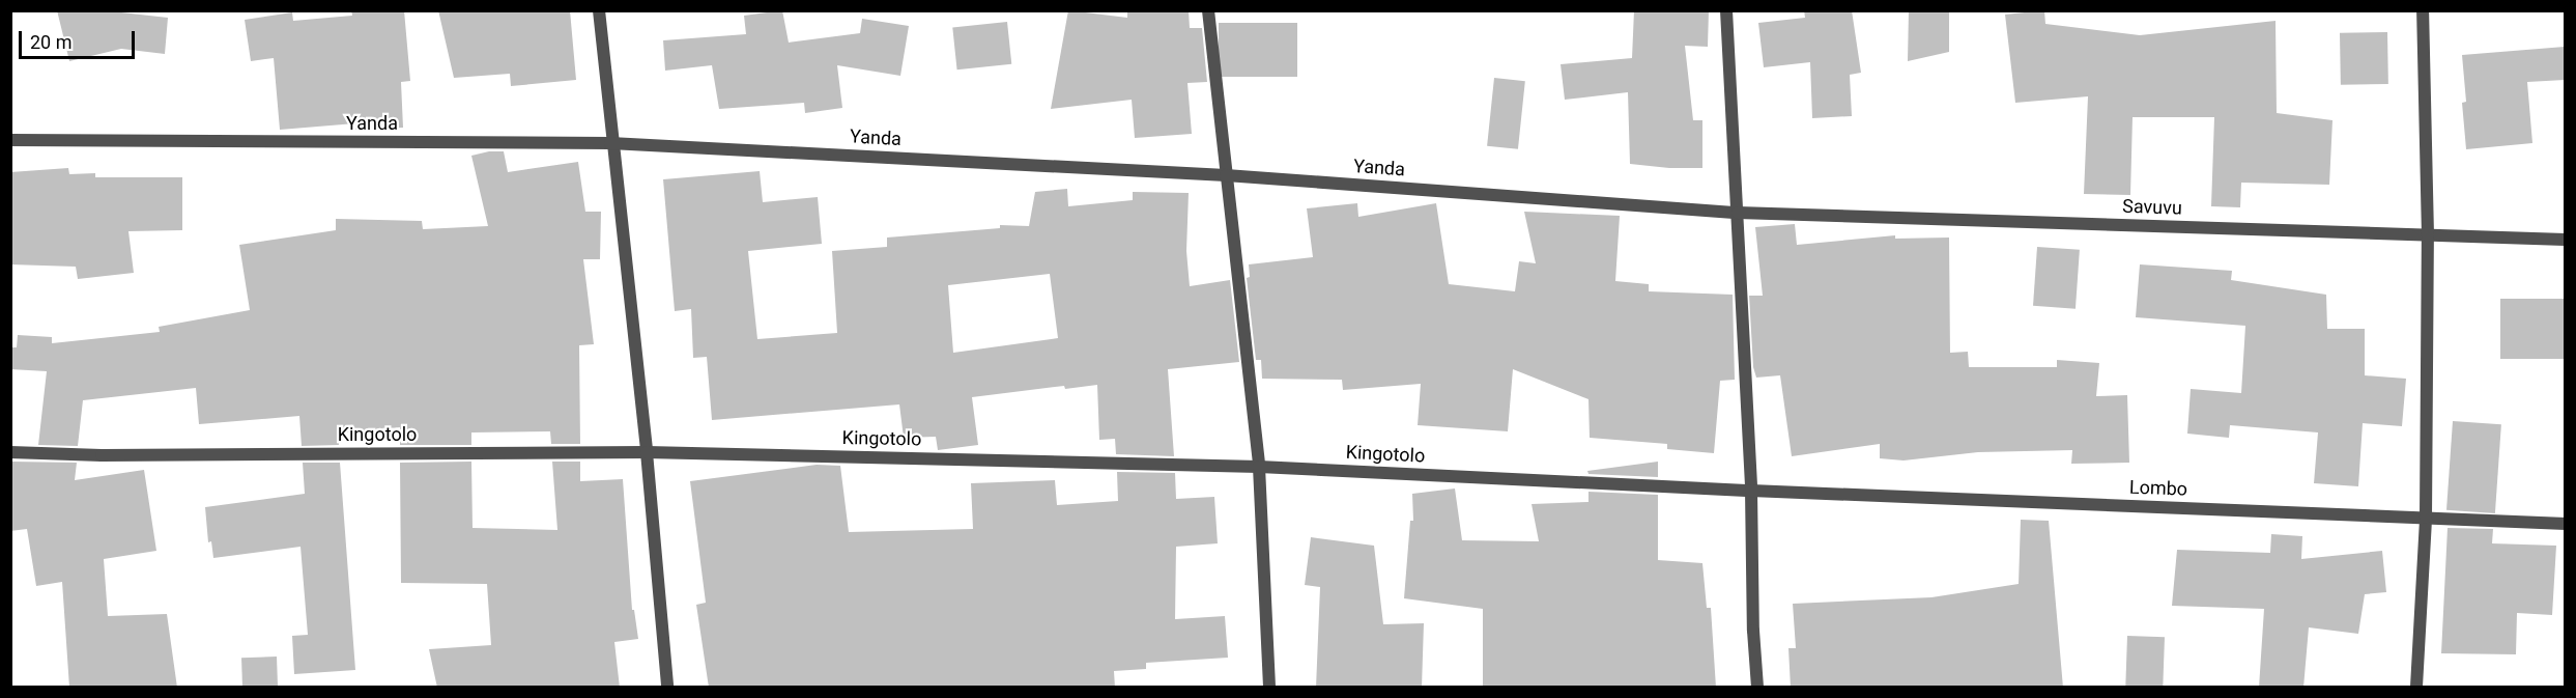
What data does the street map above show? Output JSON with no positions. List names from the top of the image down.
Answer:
{
  "streets": {
    "street": [
      "Yanda",
      "Savuvu",
      "Kingotolo",
      "Lombo"
    ]
  },
  "crossings": [
    ["Yanda", "Savuvu"],
    ["Kingotolo", "Lombo"]
  ],
  "scale_bar": "20 m"
}
